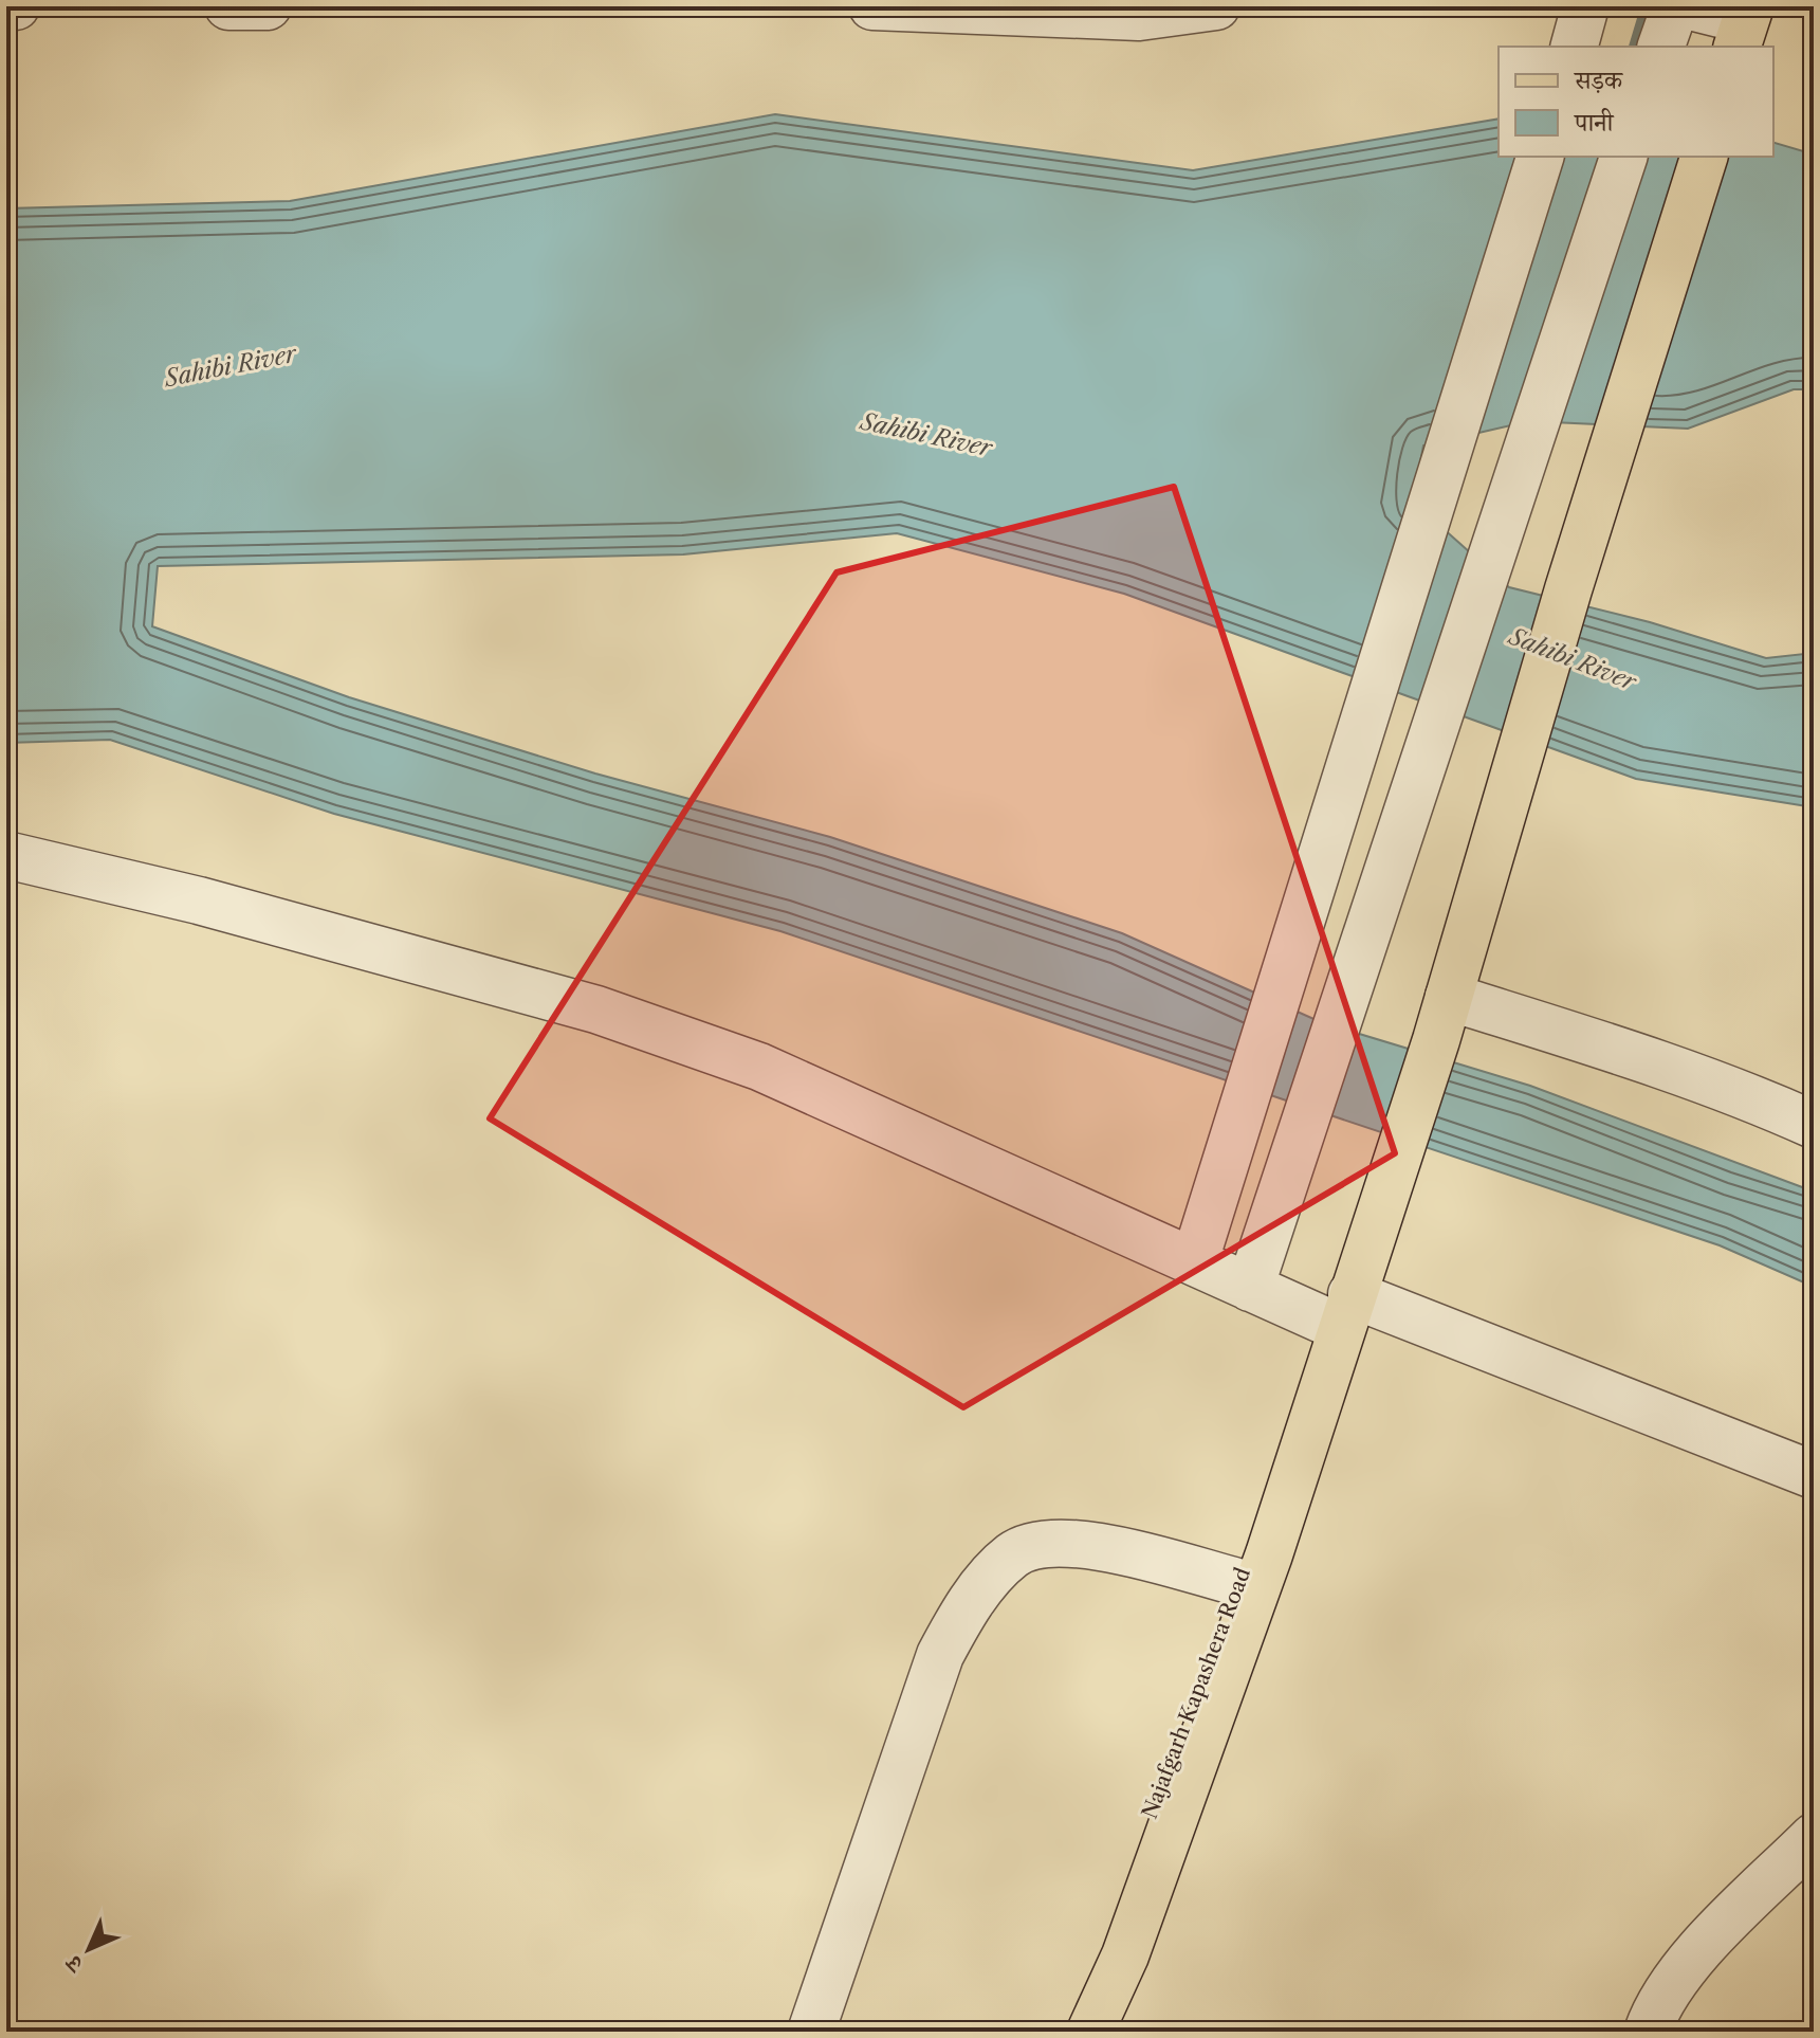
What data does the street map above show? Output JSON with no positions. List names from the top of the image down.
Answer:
{
  "streets": {
    "main road": ["Najafgarh Kapashera Road"]
  },
  "water": ["Sahibi River"],
  "legend": ["सड़क", "पानी"],
  "north": "bottom left"
}
